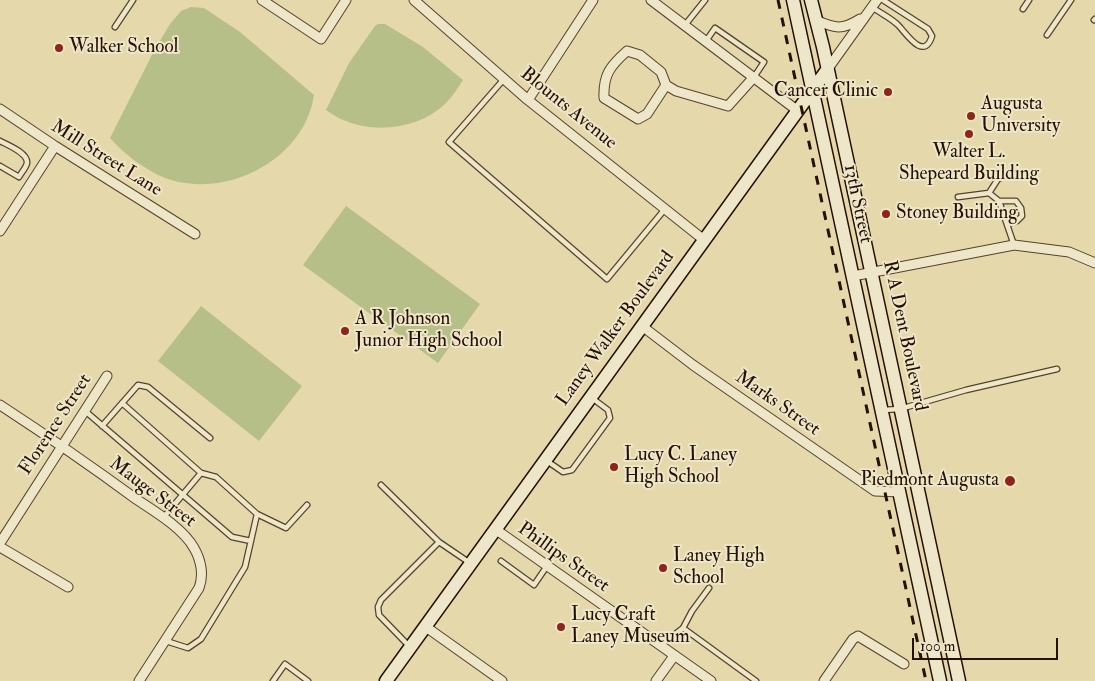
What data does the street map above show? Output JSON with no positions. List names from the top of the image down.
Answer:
{
  "streets": {
    "main road": ["13th Street", "Laney Walker Boulevard", "R A Dent Boulevard"],
    "street": [
      "Blounts Avenue",
      "Mill Street Lane",
      "Marks Street",
      "Florence Street",
      "Mauge Street",
      "Phillips Street"
    ]
  },
  "crossings": [
    ["Blounts Avenue", "Laney Walker Boulevard"],
    ["13th Street", "Laney Walker Boulevard"],
    ["13th Street", "Marks Street"],
    ["Laney Walker Boulevard", "R A Dent Boulevard"],
    ["Laney Walker Boulevard", "Marks Street"],
    ["Laney Walker Boulevard", "Phillips Street"],
    ["Florence Street", "Mauge Street"]
  ],
  "places": [
    "Walker School",
    "Cancer Clinic",
    "Augusta University",
    "Walter L. Shepeard Building",
    "Stoney Building",
    "A R Johnson Junior High School",
    "Lucy C. Laney High School",
    "Piedmont Augusta",
    "Laney High School",
    "Lucy Craft Laney Museum"
  ],
  "scale_bar": "100 m"
}
